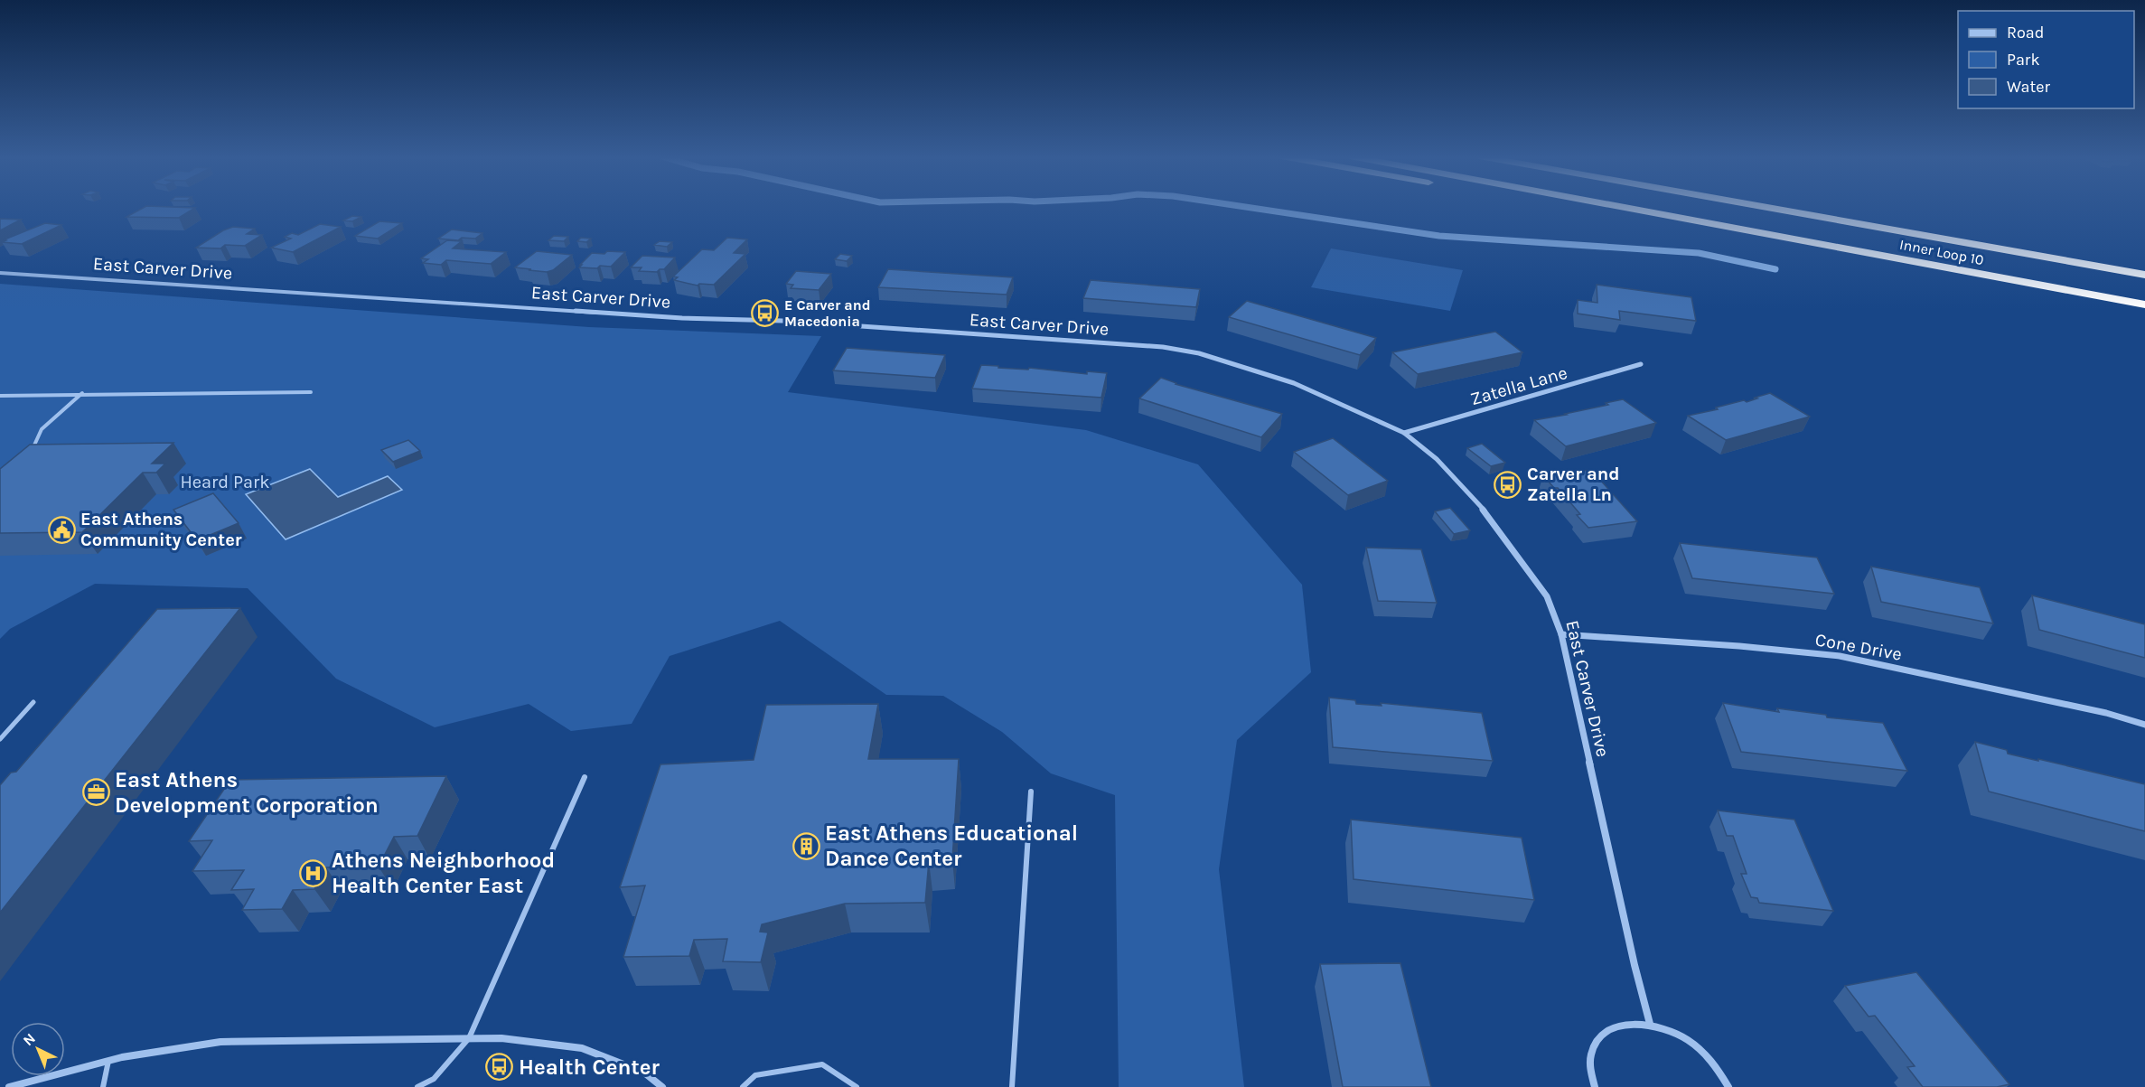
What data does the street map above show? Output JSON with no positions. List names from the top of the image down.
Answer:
{
  "streets": {
    "highway": ["Inner Loop 10"],
    "street": ["East Carver Drive", "Zatella Lane", "Cone Drive"]
  },
  "crossings": [
    ["East Carver Drive", "Zatella Lane"],
    ["East Carver Drive", "Cone Drive"]
  ],
  "parks": ["Heard Park"],
  "places": {
    "bus stop": ["E Carver and Macedonia", "Carver and Zatella Ln", "Health Center"],
    "public building": ["East Athens Community Center"],
    "office": ["East Athens Development Corporation"],
    "building": ["East Athens Educational Dance Center"],
    "hospital": ["Athens Neighborhood Health Center East"]
  },
  "legend": ["Road", "Park", "Water"],
  "north": "top left"
}
